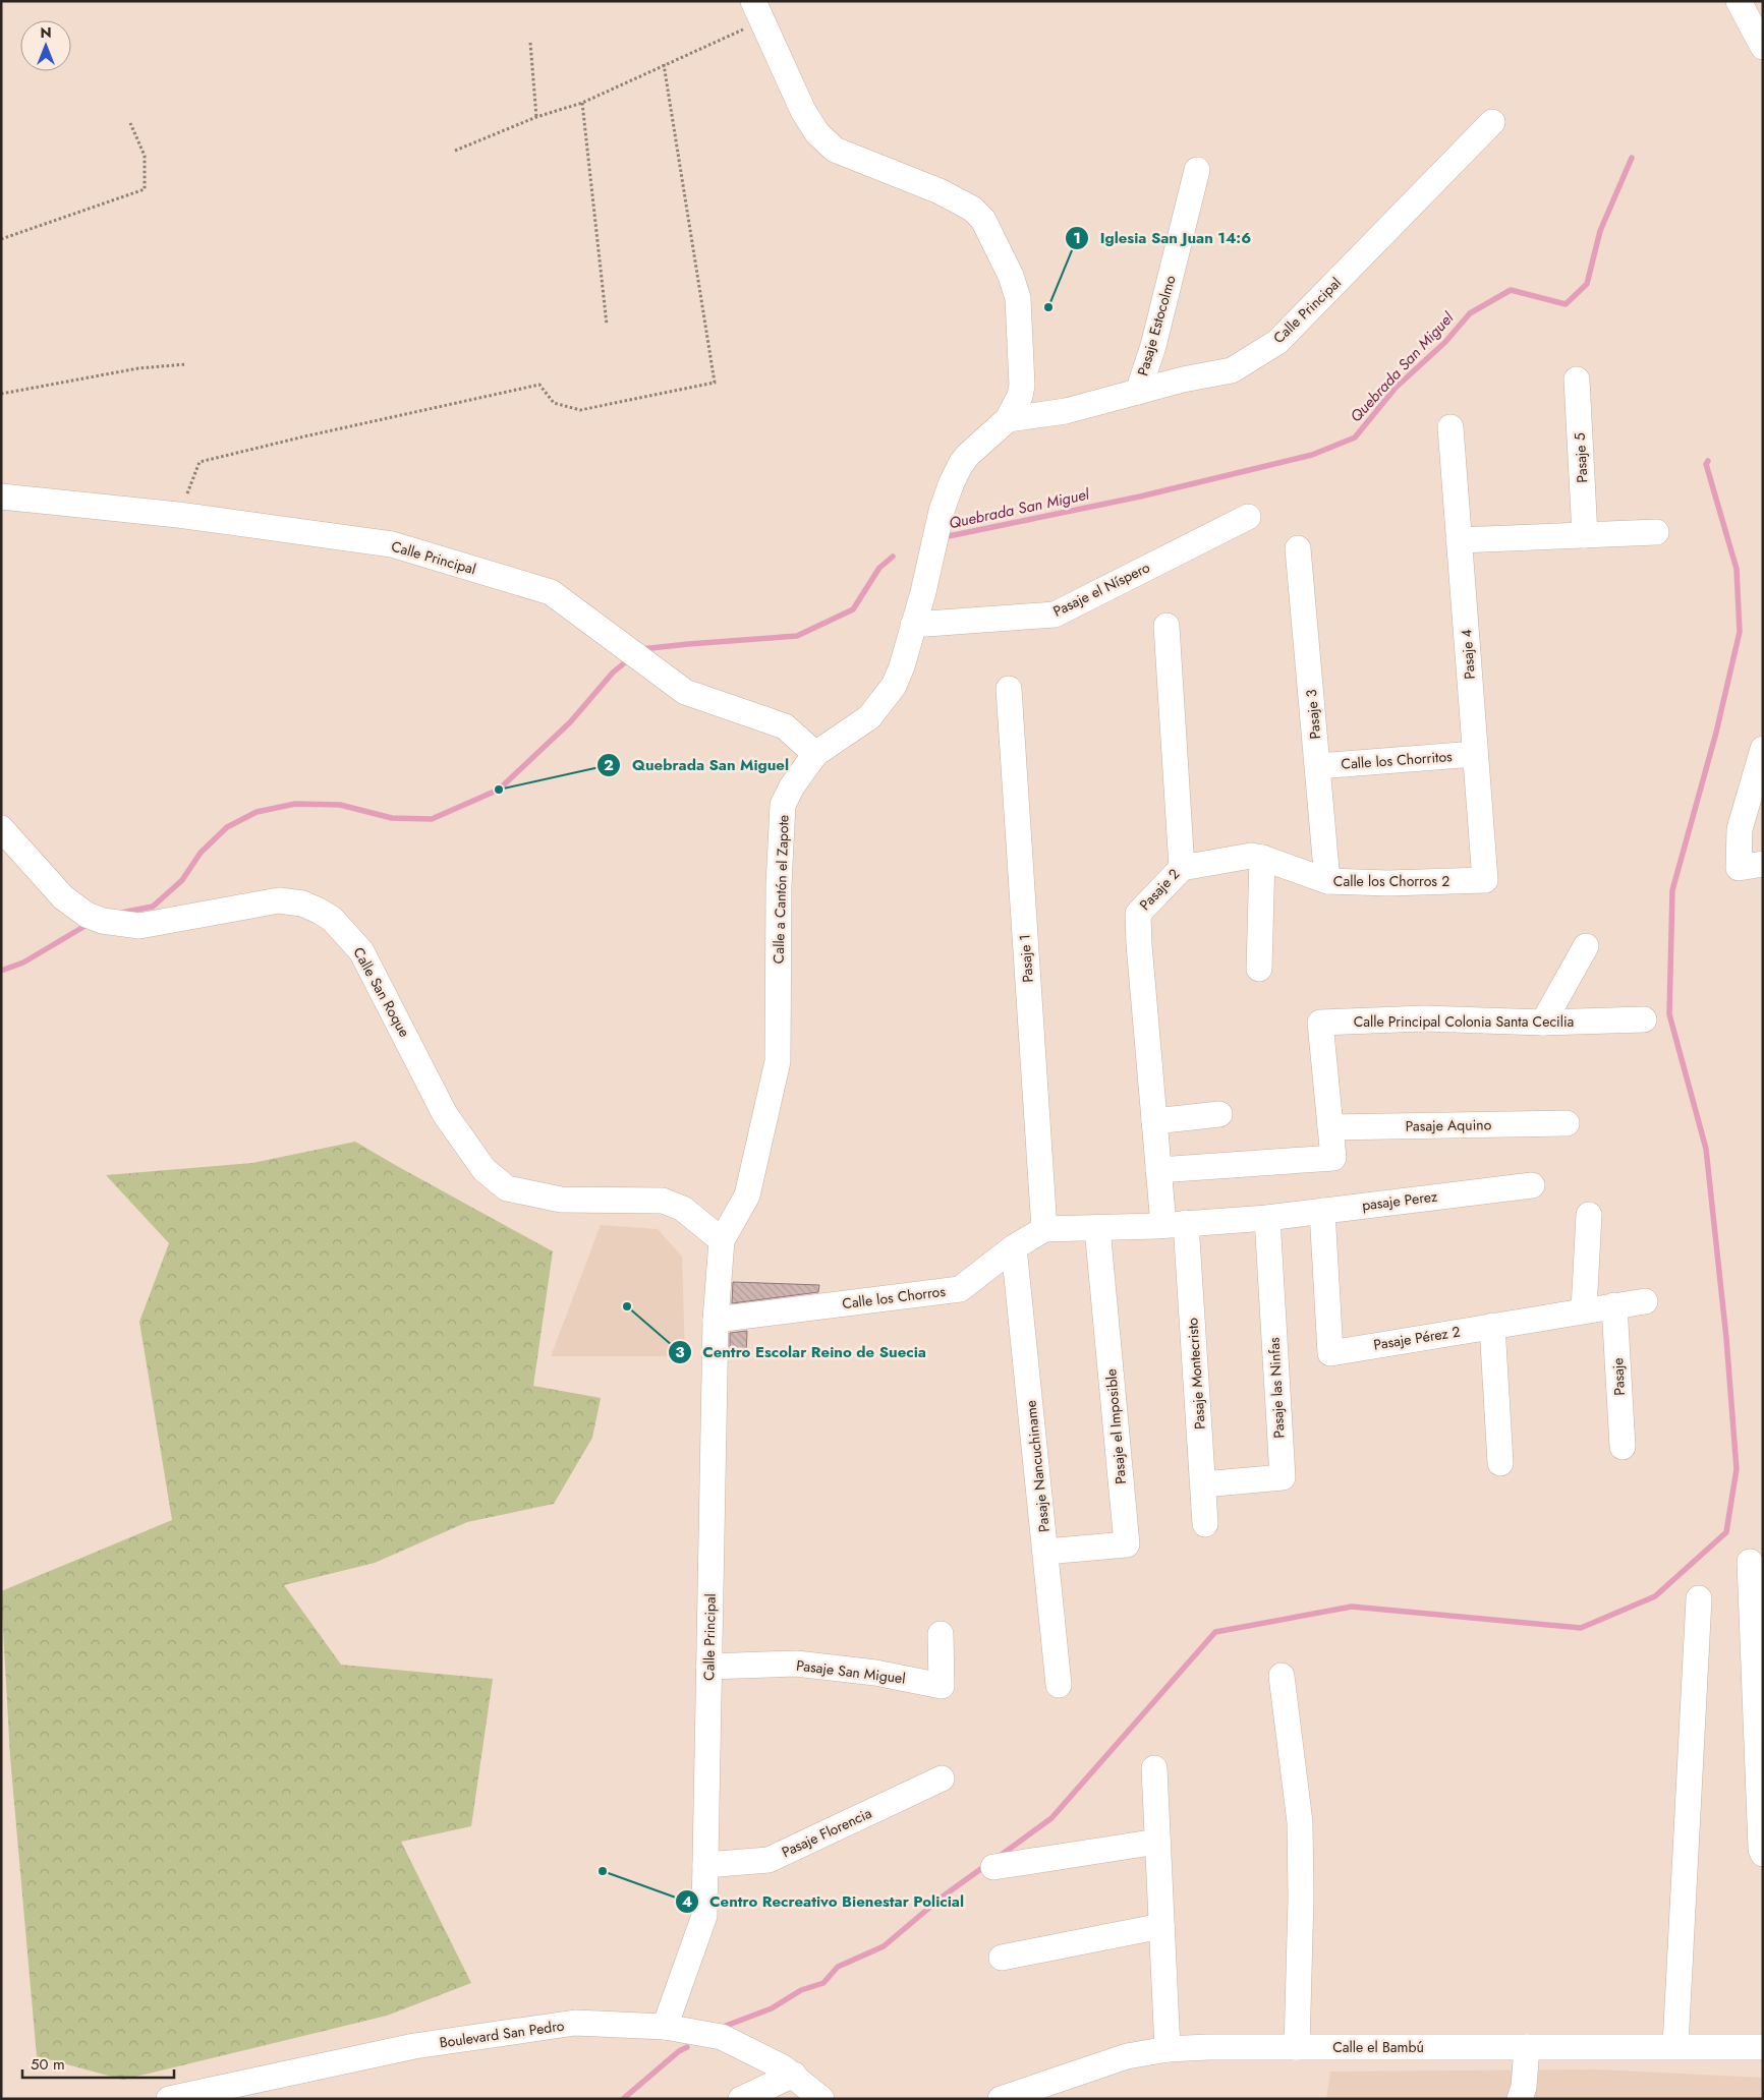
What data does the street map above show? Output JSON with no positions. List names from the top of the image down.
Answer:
{
  "streets": {
    "street": [
      "Calle Principal",
      "Pasaje Estocolmo",
      "Pasaje 5",
      "Pasaje el Níspero",
      "Pasaje 4",
      "Pasaje 3",
      "Calle los Chorritos",
      "Calle los Chorros 2",
      "Calle a Cantón el Zapote",
      "Pasaje 2",
      "Pasaje 1",
      "Calle San Roque",
      "Calle Principal Colonia Santa Cecilia",
      "Pasaje Aquino",
      "pasaje Perez",
      "Calle los Chorros",
      "Pasaje Pérez 2",
      "Pasaje Montecristo",
      "Pasaje",
      "Pasaje las Ninfas",
      "Pasaje el Imposible",
      "Pasaje Nancuchiname",
      "Pasaje San Miguel",
      "Pasaje Florencia",
      "Boulevard San Pedro",
      "Calle el Bambú"
    ]
  },
  "crossings": [
    ["Calle Principal", "Pasaje Estocolmo"],
    ["Calle Principal", "Calle a Cantón el Zapote"],
    ["Calle Principal", "Calle San Roque"],
    ["Calle Principal", "Calle los Chorros"],
    ["Calle Principal", "Pasaje San Miguel"],
    ["Calle Principal", "Pasaje Florencia"],
    ["Calle Principal", "Boulevard San Pedro"],
    ["Pasaje el Níspero", "Calle a Cantón el Zapote"],
    ["Pasaje 4", "Calle los Chorritos"],
    ["Pasaje 4", "Calle los Chorros 2"],
    ["Pasaje 3", "Calle los Chorritos"],
    ["Pasaje 3", "Calle los Chorros 2"],
    ["Calle los Chorros 2", "Pasaje 2"],
    ["Calle a Cantón el Zapote", "Calle San Roque"],
    ["Pasaje 2", "Calle Principal Colonia Santa Cecilia"],
    ["Pasaje 2", "Calle los Chorros"],
    ["Pasaje 2", "Pasaje Montecristo"],
    ["Pasaje 1", "Calle los Chorros"],
    ["Calle Principal Colonia Santa Cecilia", "Pasaje Aquino"],
    ["pasaje Perez", "Calle los Chorros"],
    ["pasaje Perez", "Pasaje Pérez 2"],
    ["pasaje Perez", "Pasaje las Ninfas"],
    ["Calle los Chorros", "Pasaje Montecristo"],
    ["Calle los Chorros", "Pasaje las Ninfas"],
    ["Calle los Chorros", "Pasaje el Imposible"],
    ["Calle los Chorros", "Pasaje Nancuchiname"],
    ["Pasaje Pérez 2", "Pasaje"],
    ["Pasaje Montecristo", "Pasaje las Ninfas"],
    ["Pasaje el Imposible", "Pasaje Nancuchiname"]
  ],
  "water": ["Quebrada San Miguel"],
  "places": [
    "Iglesia San Juan 14:6",
    "Quebrada San Miguel",
    "Centro Escolar Reino de Suecia",
    "Centro Recreativo Bienestar Policial"
  ],
  "scale_bar": "50 m",
  "north": "top"
}
